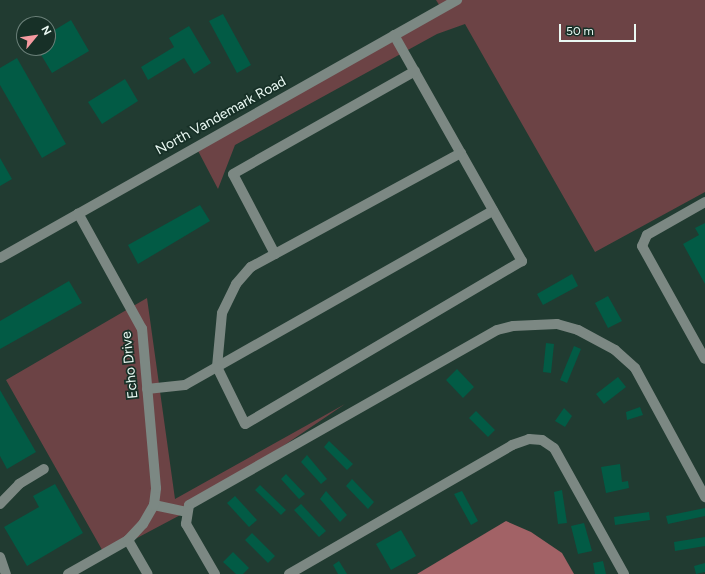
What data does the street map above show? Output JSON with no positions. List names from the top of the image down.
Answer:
{
  "streets": {
    "street": ["North Vandemark Road", "Echo Drive"]
  },
  "crossings": [
    ["North Vandemark Road", "Echo Drive"]
  ],
  "scale_bar": "50 m",
  "north": "top right"
}
